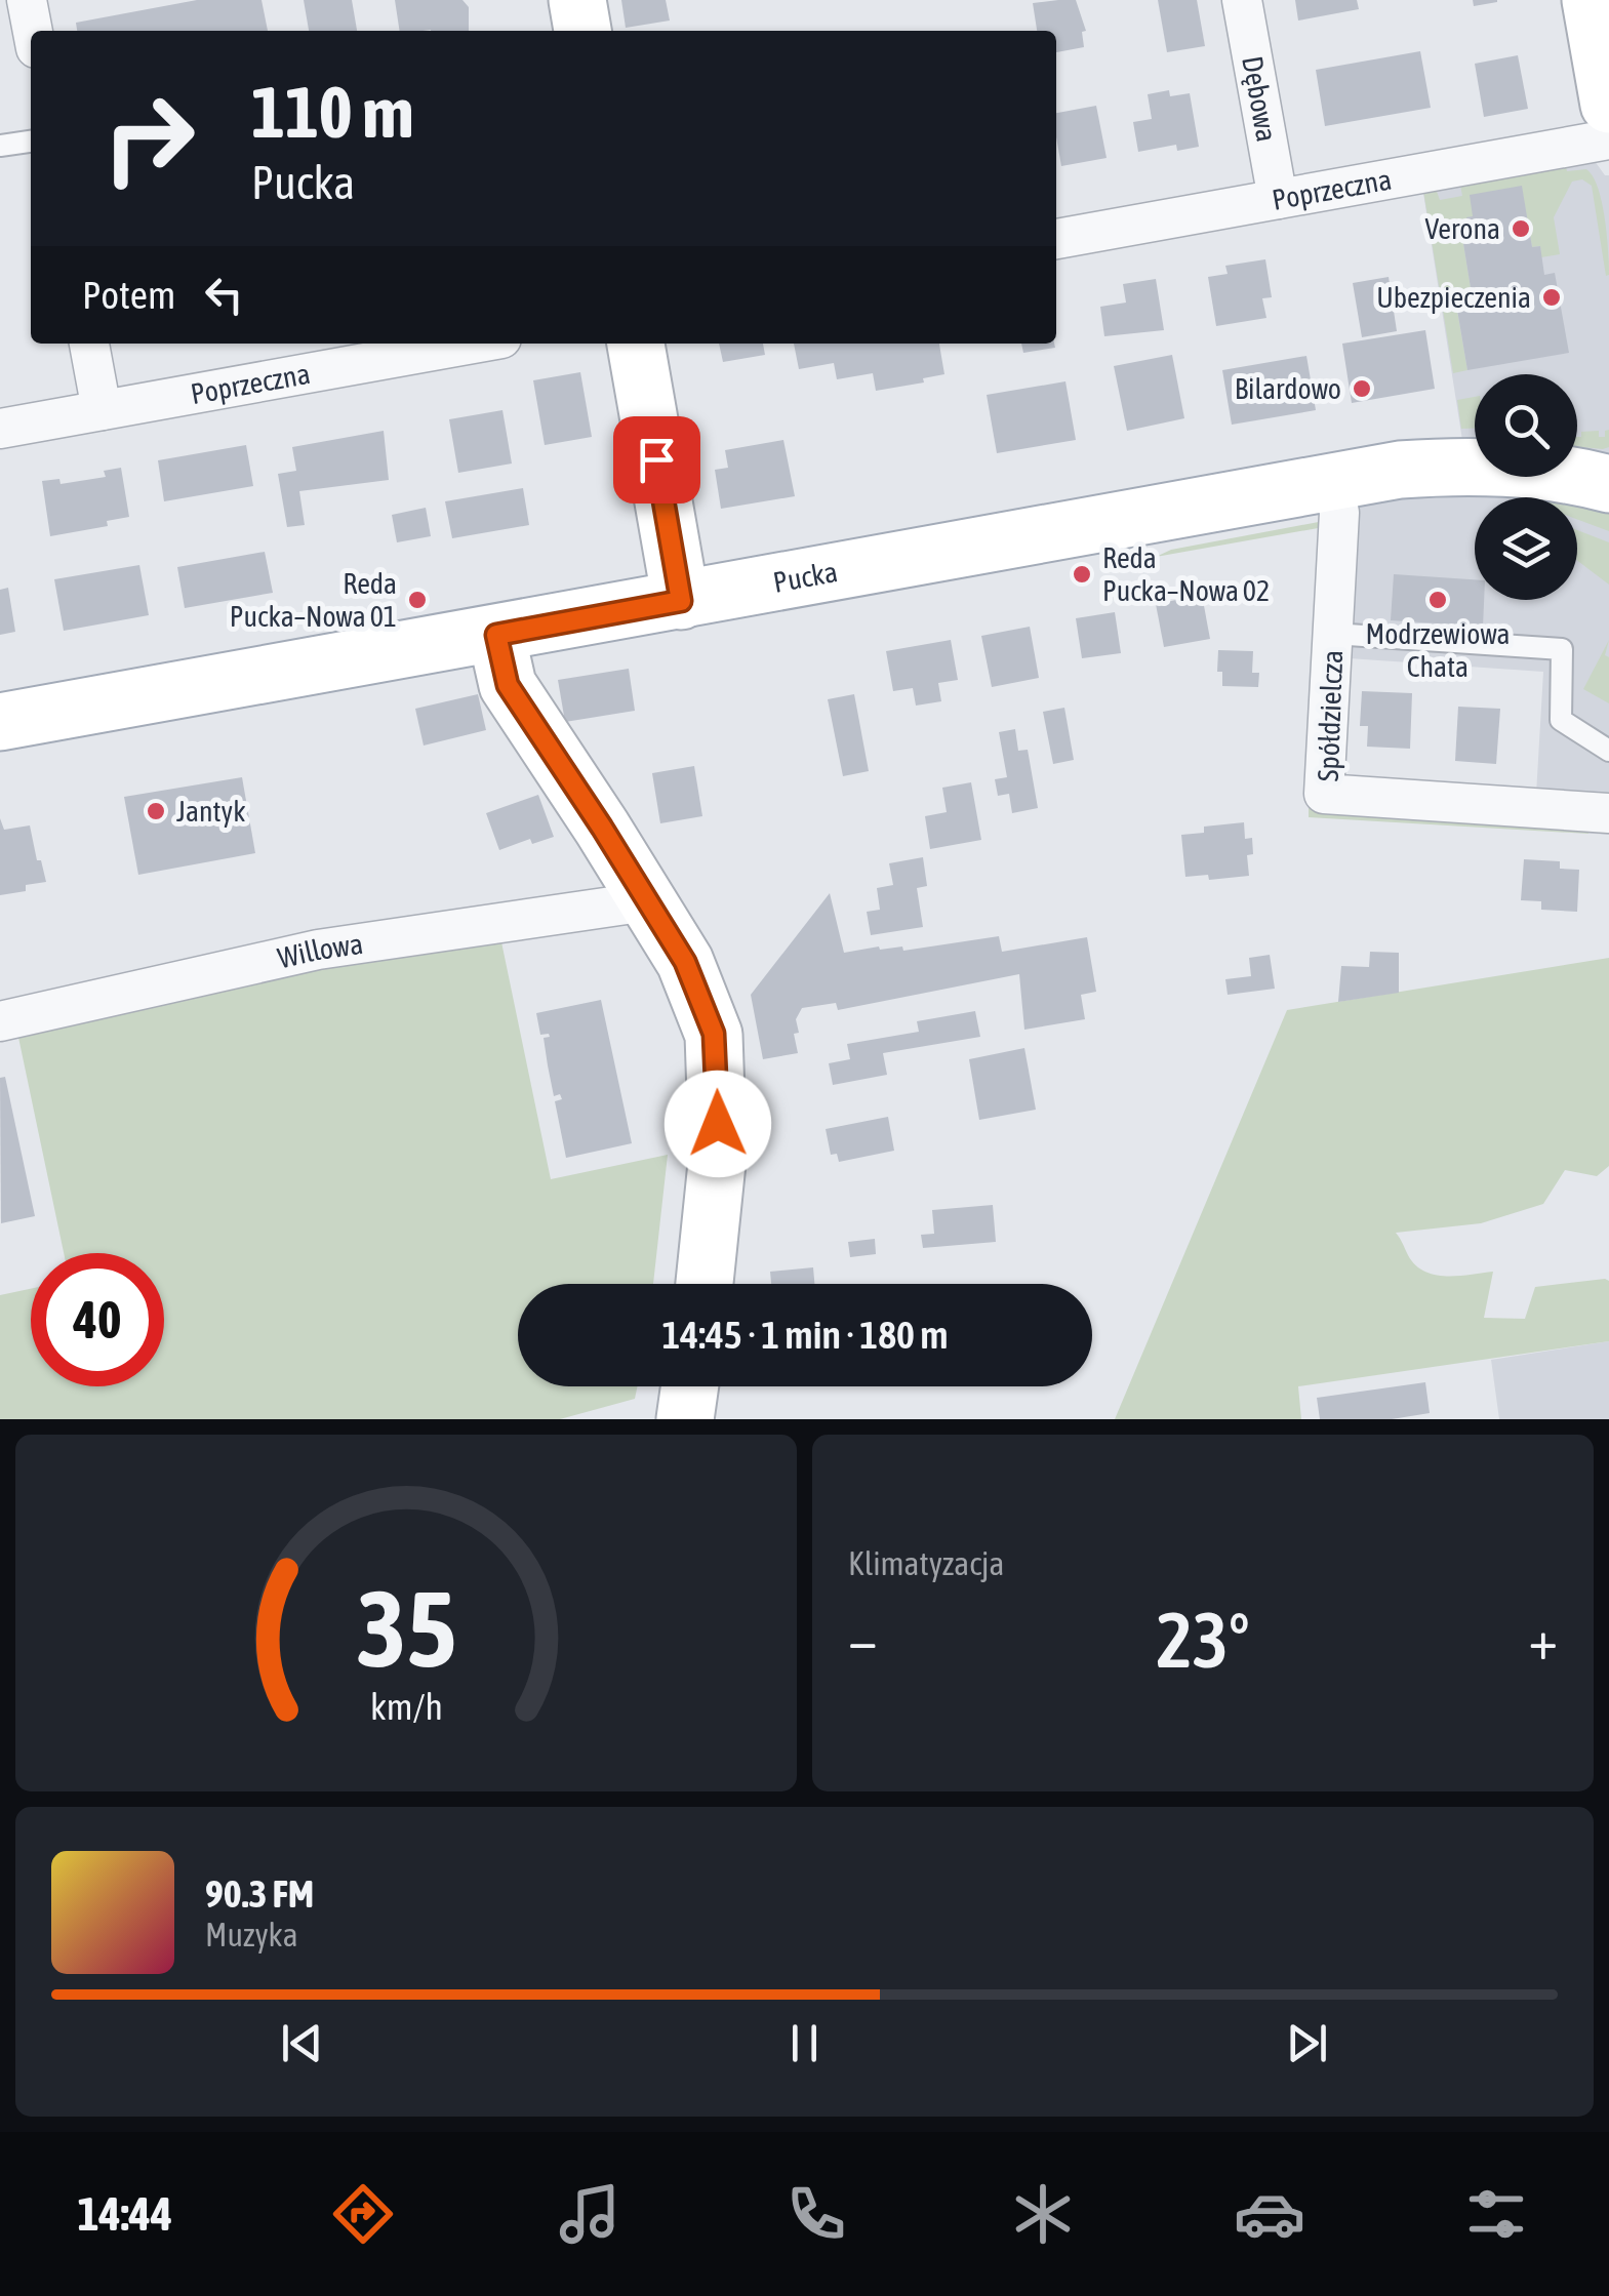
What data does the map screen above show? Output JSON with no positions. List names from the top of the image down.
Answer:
{
  "streets": {
    "main road": ["Pucka"],
    "street": [
      "Dębowa",
      "Poprzeczna",
      "Spółdzielcza",
      "Willowa"
    ]
  },
  "crossings": [
    ["Dębowa", "Poprzeczna"],
    ["Pucka", "Spółdzielcza"]
  ],
  "places": [
    "Verona",
    "Ubezpieczenia",
    "Bilardowo",
    "Reda Pucka–Nowa 02",
    "Reda Pucka–Nowa 01",
    "Modrzewiowa Chata",
    "Jantyk"
  ],
  "page": {
    "turn": ["110 m", "Pucka"],
    "then": "Potem",
    "limit": "40",
    "trip": "14:45 · 1 min · 180 m",
    "tile": "Klimatyzacja",
    "heat": ["−", "23°", "+"],
    "song": ["90.3 FM", "Muzyka"],
    "tabs": "14:44",
    "gauge": ["35", "km/h"]
  }
}
